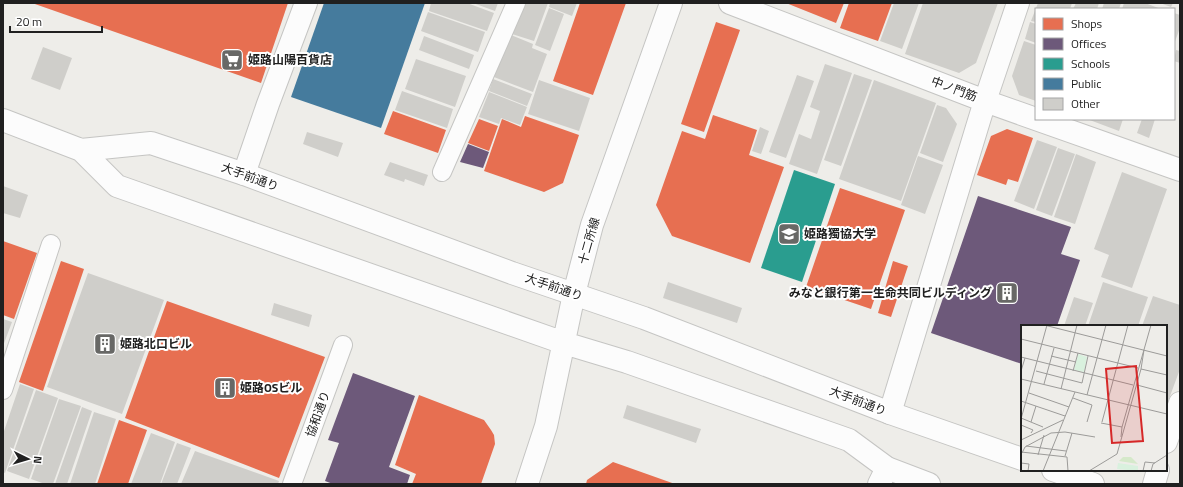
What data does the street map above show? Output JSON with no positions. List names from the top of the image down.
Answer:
{
  "streets": {
    "street": [
      "中ノ門筋",
      "大手前通り",
      "十二所線",
      "協和通り"
    ]
  },
  "crossings": [
    ["大手前通り", "十二所線"]
  ],
  "places": {
    "supermarket": ["姫路山陽百貨店"],
    "school or university": ["姫路獨協大学"],
    "building": ["みなと銀行第一生命共同ビルディング", "姫路北口ビル", "姫路OSビル"]
  },
  "legend": [
    "Shops",
    "Offices",
    "Schools",
    "Public",
    "Other"
  ],
  "scale_bar": "20 m",
  "north": "right"
}
